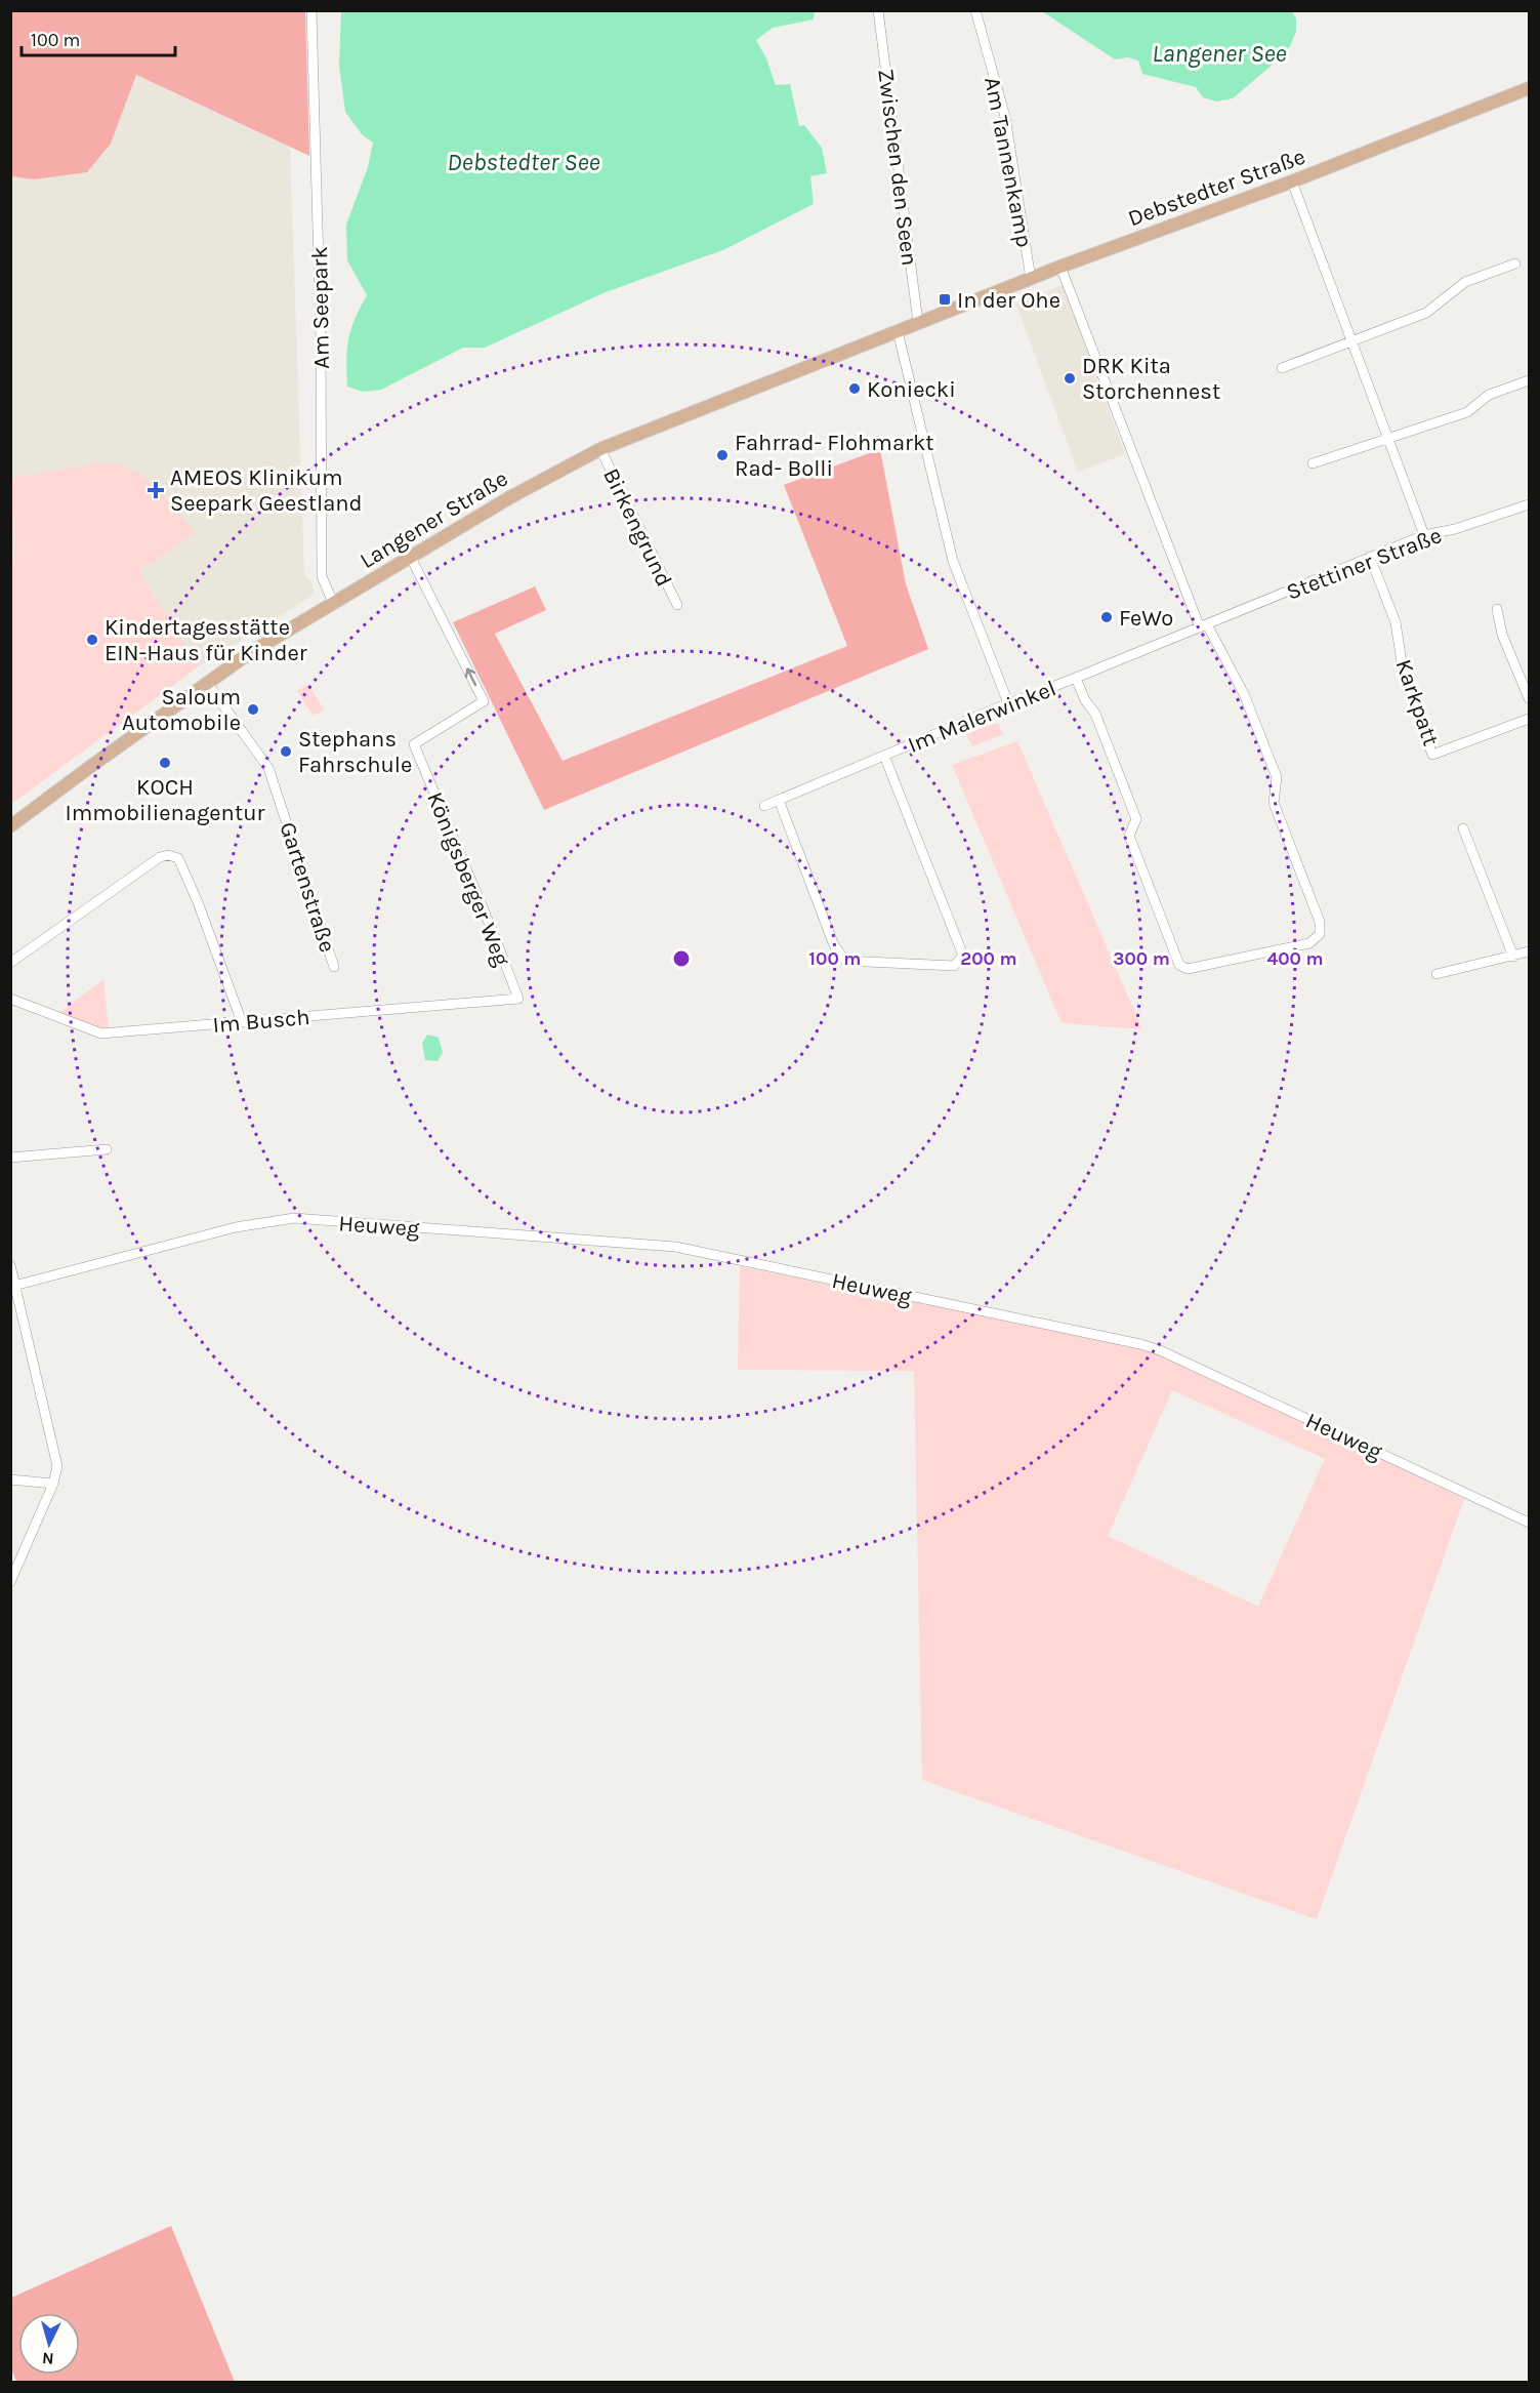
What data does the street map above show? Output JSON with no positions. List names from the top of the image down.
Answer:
{
  "streets": {
    "main road": ["Debstedter Straße", "Langener Straße"],
    "street": [
      "Am Tannenkamp",
      "Zwischen den Seen",
      "Am Seepark",
      "Birkengrund",
      "Stettiner Straße",
      "Karkpatt",
      "Im Malerwinkel",
      "Königsberger Weg",
      "Gartenstraße",
      "Im Busch",
      "Heuweg"
    ]
  },
  "crossings": [
    ["Am Tannenkamp", "Debstedter Straße"],
    ["Zwischen den Seen", "Debstedter Straße"],
    ["Zwischen den Seen", "Langener Straße"],
    ["Debstedter Straße", "Langener Straße"],
    ["Am Seepark", "Langener Straße"],
    ["Langener Straße", "Birkengrund"],
    ["Langener Straße", "Königsberger Weg"],
    ["Langener Straße", "Gartenstraße"],
    ["Stettiner Straße", "Karkpatt"],
    ["Stettiner Straße", "Im Malerwinkel"],
    ["Königsberger Weg", "Im Busch"]
  ],
  "one_way": ["Königsberger Weg"],
  "water": ["Langener See", "Debstedter See"],
  "places": {
    "transit": ["In der Ohe"],
    "other": [
      "DRK Kita Storchennest",
      "Koniecki",
      "Fahrrad- Flohmarkt Rad- Bolli",
      "FeWo",
      "Kindertagesstätte EIN-Haus für Kinder",
      "Saloum Automobile",
      "Stephans Fahrschule",
      "KOCH Immobilienagentur"
    ],
    "health": ["AMEOS Klinikum Seepark Geestland"]
  },
  "scale_bar": "100 m",
  "north": "bottom",
  "rings": [
    "100 m",
    "200 m",
    "300 m",
    "400 m"
  ]
}
